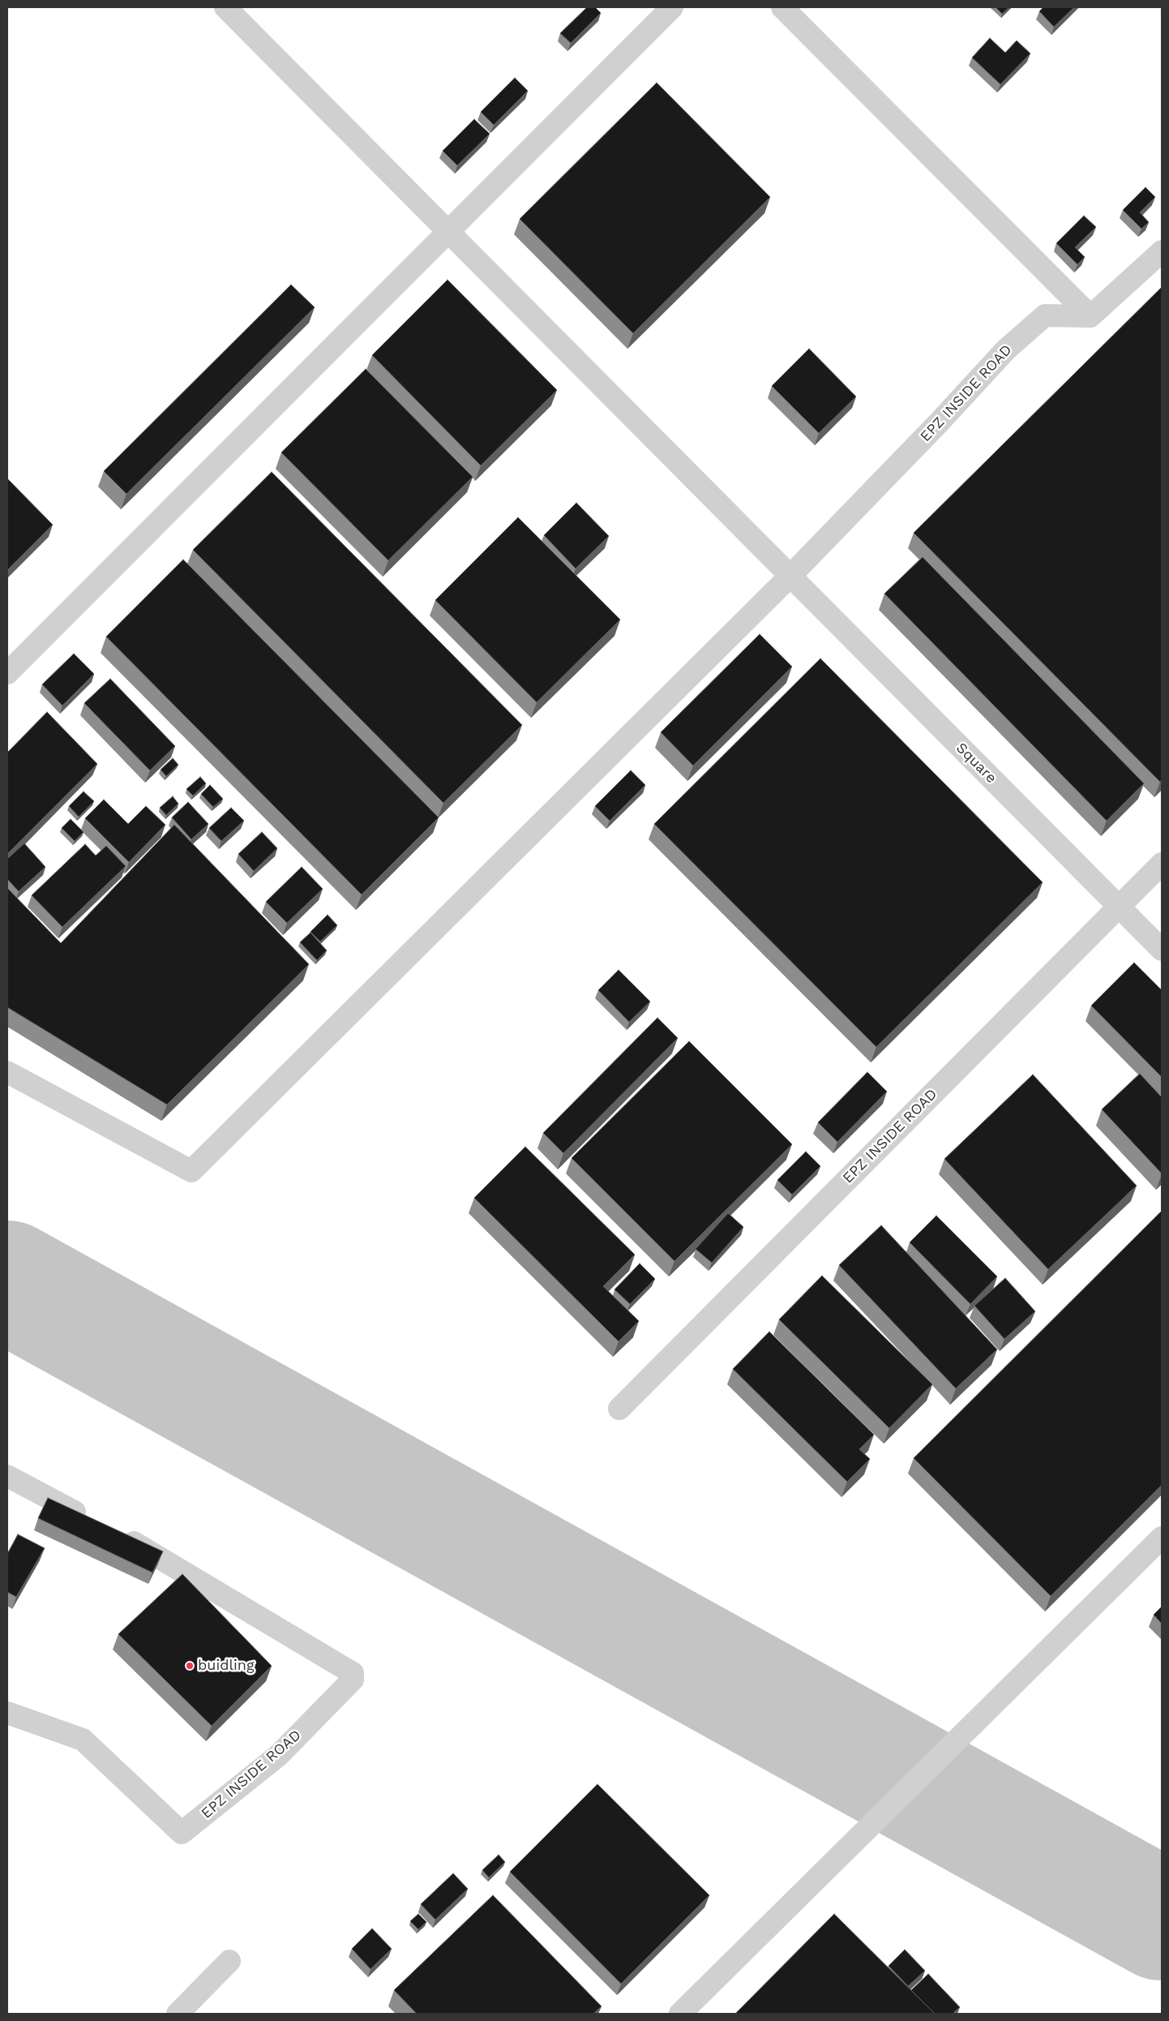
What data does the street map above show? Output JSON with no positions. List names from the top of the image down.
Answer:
{
  "streets": {
    "street": ["EPZ INSIDE ROAD", "Square"]
  },
  "crossings": [
    ["EPZ INSIDE ROAD", "Square"]
  ],
  "places": ["buidling"]
}
